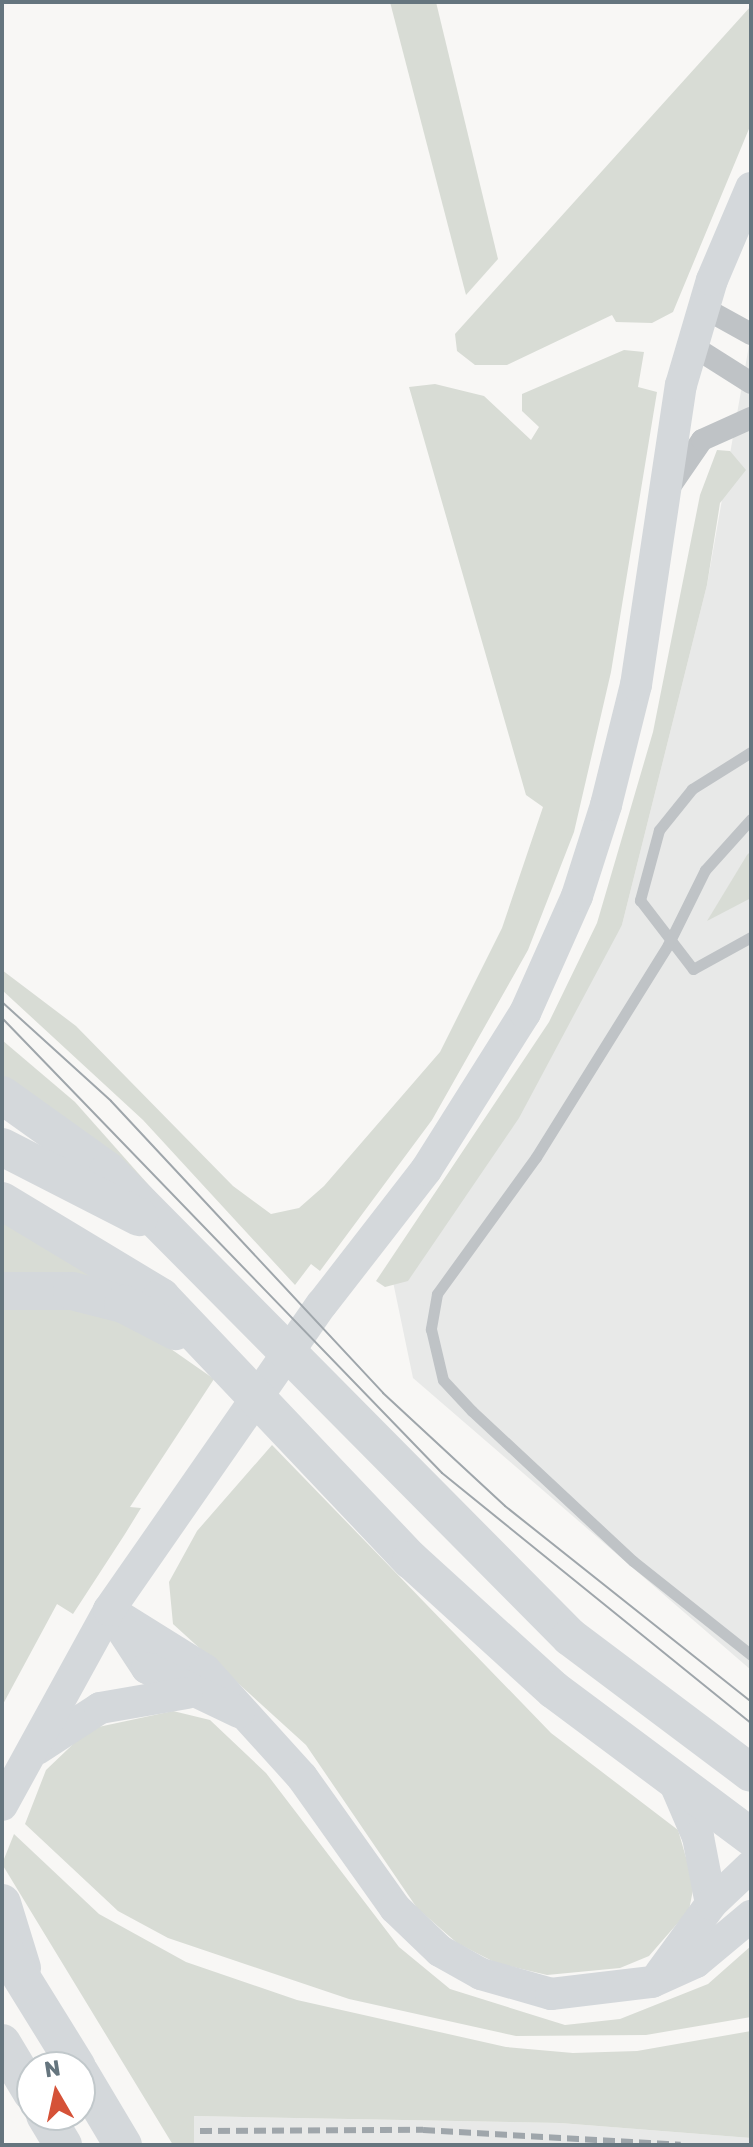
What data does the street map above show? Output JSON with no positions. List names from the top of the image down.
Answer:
{
  "north": "top"
}
